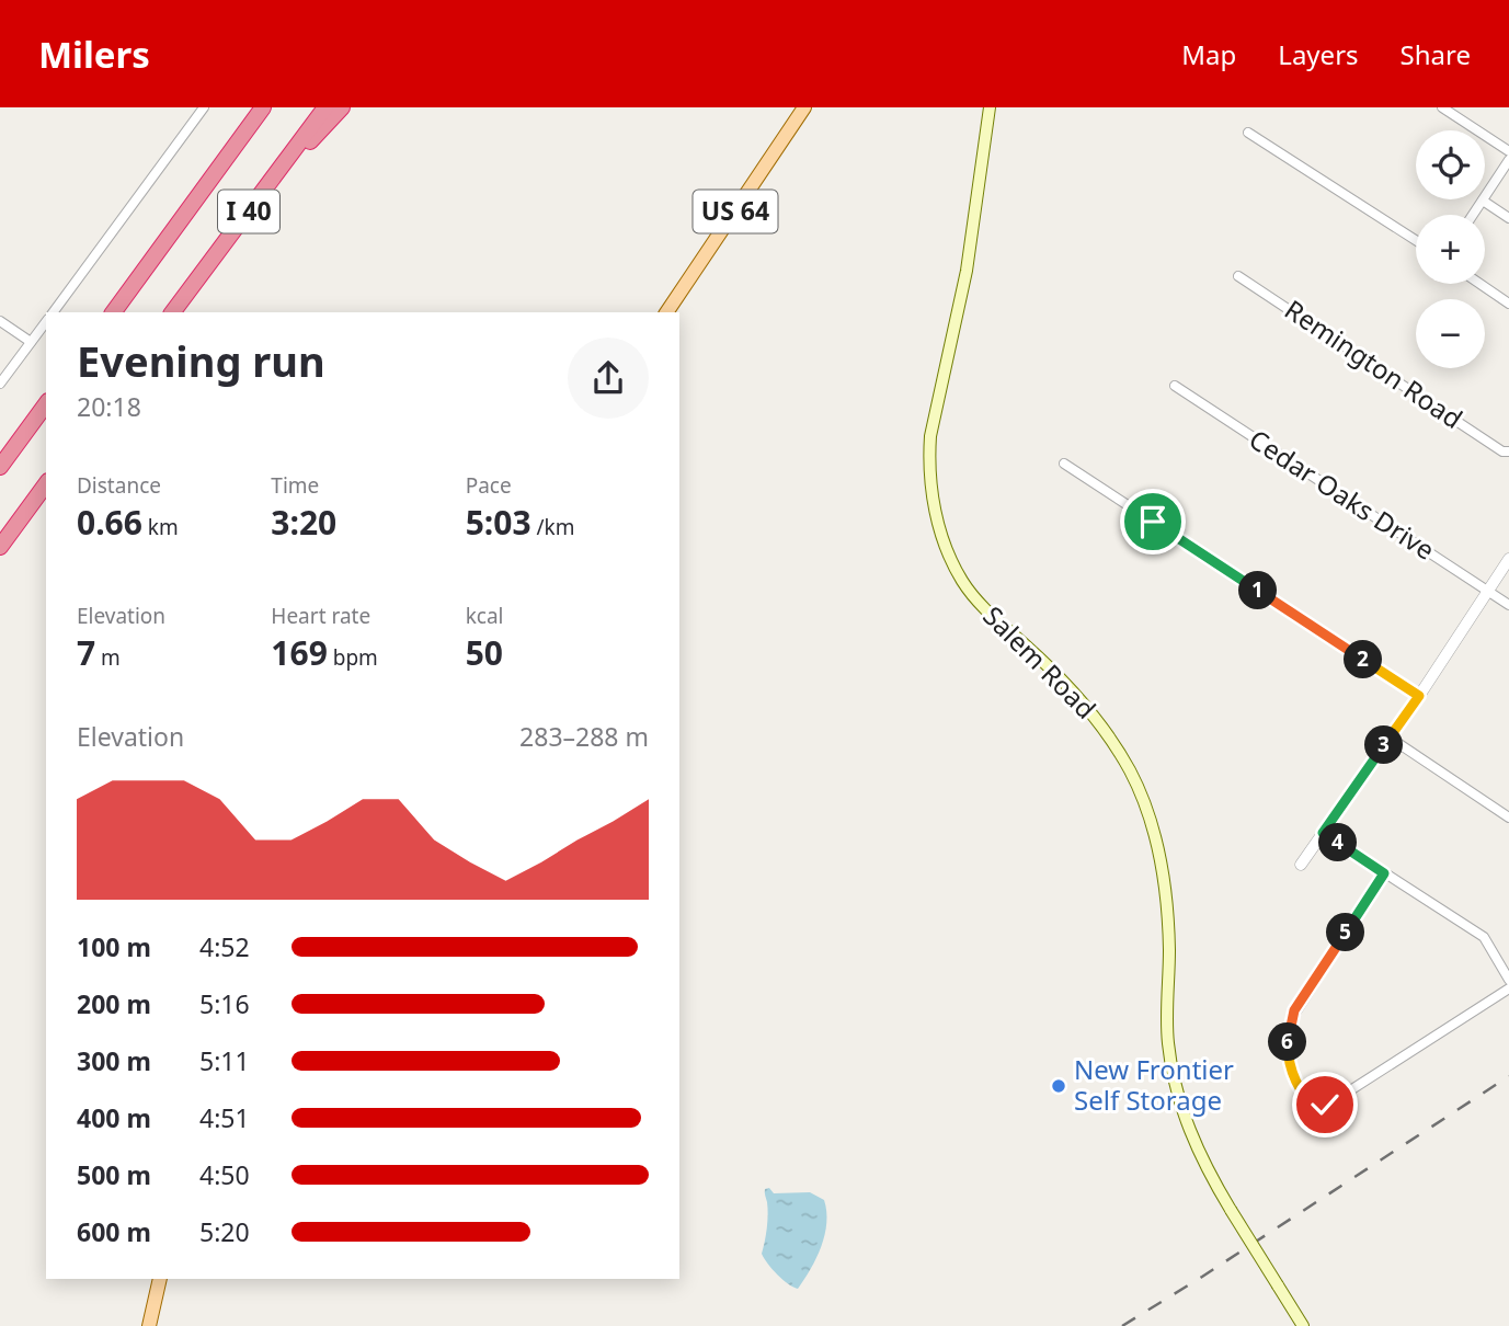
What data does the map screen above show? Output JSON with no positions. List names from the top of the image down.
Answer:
{
  "streets": {
    "highway": ["I 40"],
    "main road": ["US 64", "Salem Road"],
    "street": ["Remington Road", "Cedar Oaks Drive"]
  },
  "places": ["New Frontier Self Storage"],
  "page": {
    "header": "Milers",
    "nav": ["Map", "Layers", "Share"],
    "map_buttons": ["+", "−"],
    "heading": ["Evening run", "20:18"],
    "stats": [
      ["Distance", "0.66 km"],
      ["Time", "3:20"],
      ["Pace", "5:03 /km"],
      ["Elevation", "7 m"],
      ["Heart rate", "169 bpm"],
      ["kcal", "50"]
    ],
    "pins": [
      "1",
      "2",
      "3",
      "4",
      "5",
      "6"
    ],
    "chart": ["Elevation", "283–288 m"],
    "list": [
      {
        "name": "100 m",
        "note": "4:52"
      },
      {
        "name": "200 m",
        "note": "5:16"
      },
      {
        "name": "300 m",
        "note": "5:11"
      },
      {
        "name": "400 m",
        "note": "4:51"
      },
      {
        "name": "500 m",
        "note": "4:50"
      },
      {
        "name": "600 m",
        "note": "5:20"
      }
    ]
  }
}
